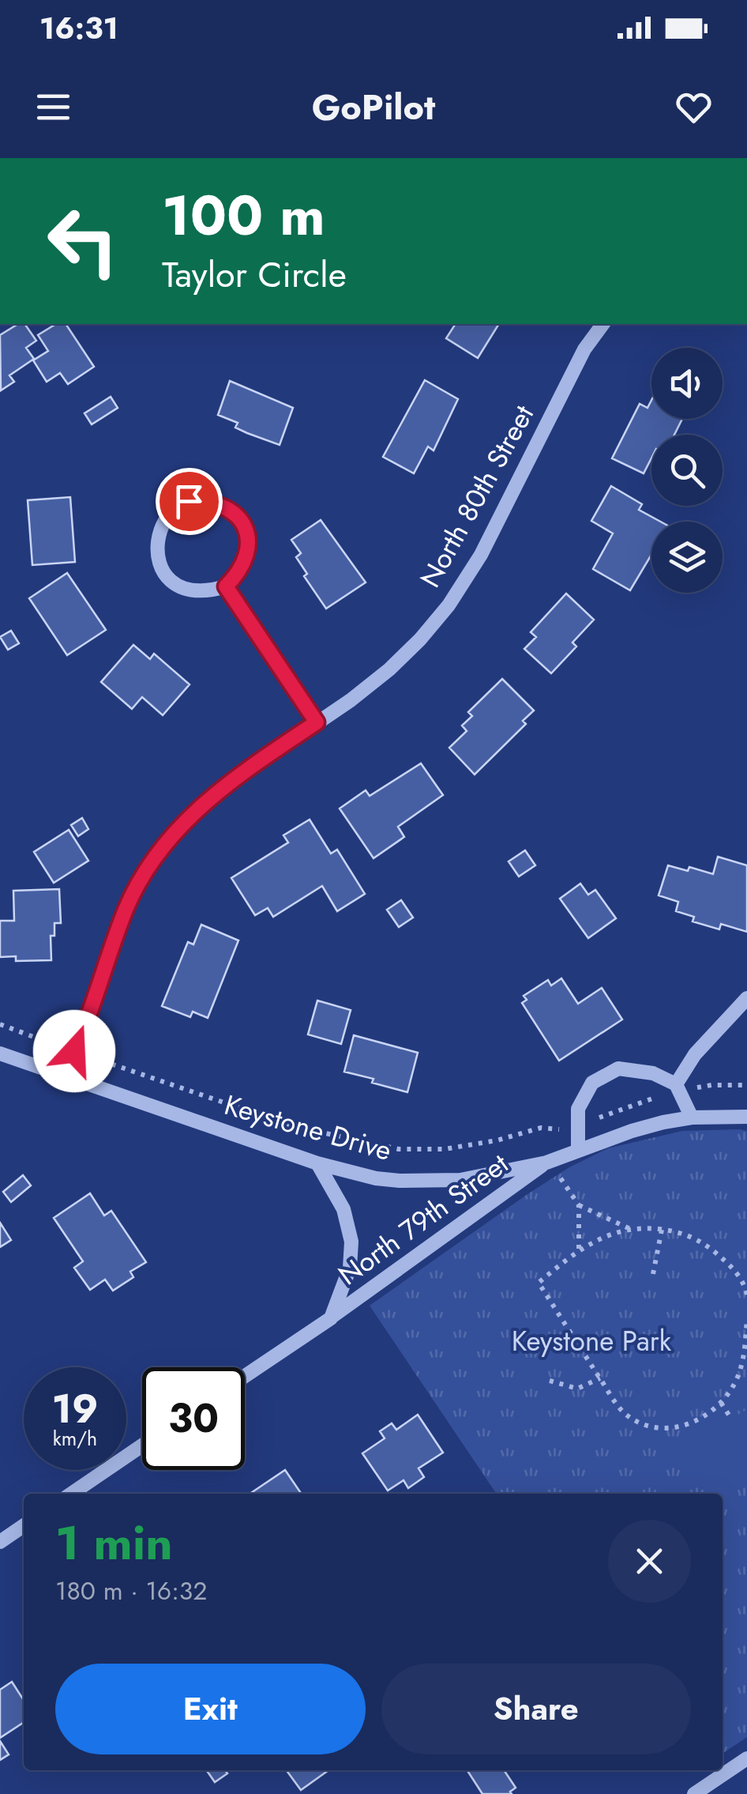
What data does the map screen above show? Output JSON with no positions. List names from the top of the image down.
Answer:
{
  "streets": {
    "street": ["North 80th Street", "Keystone Drive", "North 79th Street"]
  },
  "crossings": [
    ["North 80th Street", "Keystone Drive"],
    ["Keystone Drive", "North 79th Street"]
  ],
  "parks": ["Keystone Park"],
  "page": {
    "status": "16:31",
    "header": "GoPilot",
    "turn": ["100 m", "Taylor Circle"],
    "speed": "19 km/h",
    "limit": "30",
    "heading": ["1 min", "180 m · 16:32"],
    "buttons": ["Exit", "Share"]
  }
}
